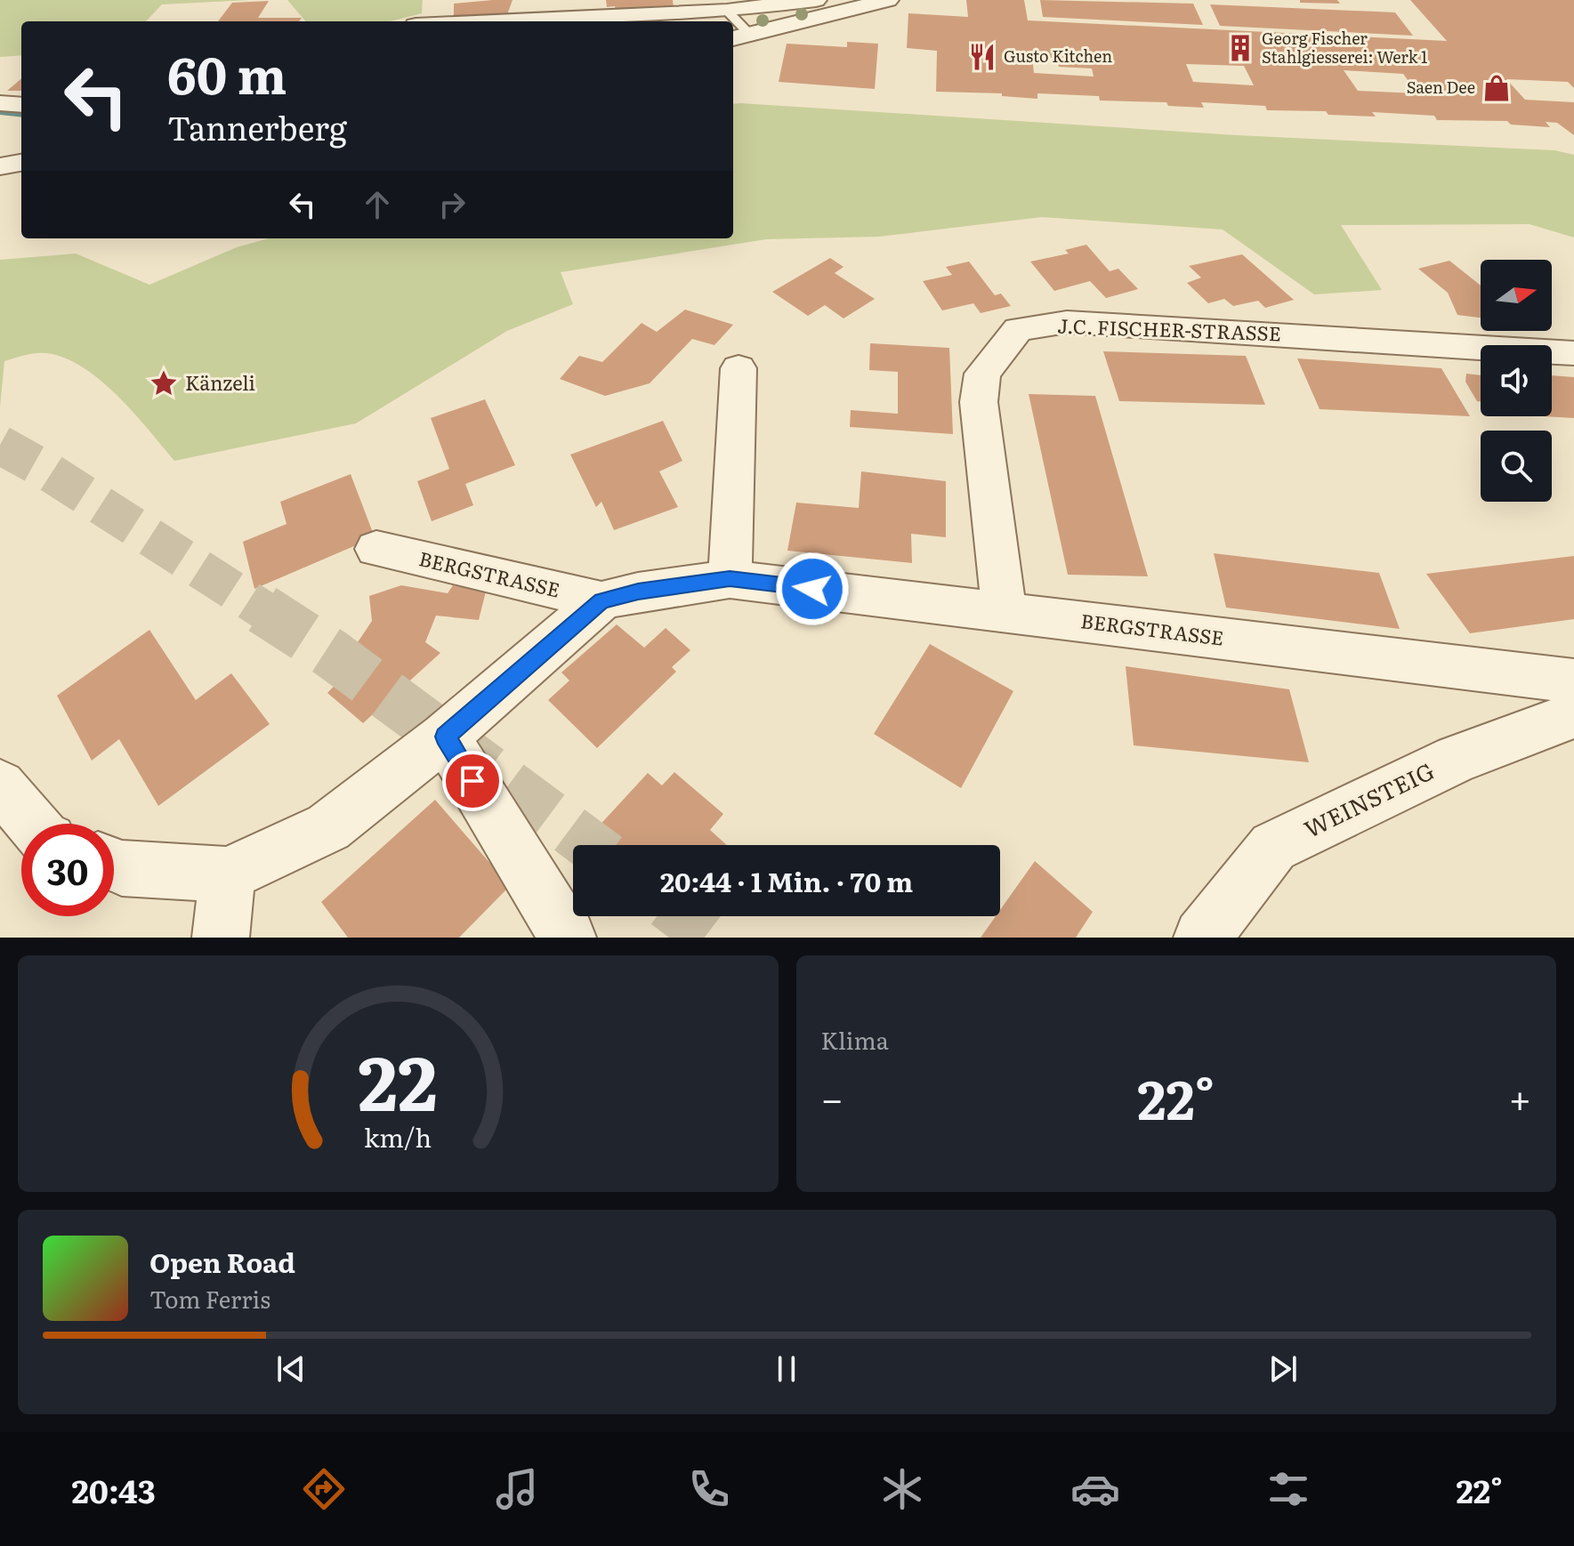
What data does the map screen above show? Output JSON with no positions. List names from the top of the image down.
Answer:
{
  "streets": {
    "street": ["J.C. FISCHER-STRASSE", "BERGSTRASSE", "WEINSTEIG"]
  },
  "crossings": [
    ["J.C. FISCHER-STRASSE", "BERGSTRASSE"]
  ],
  "places": {
    "building": ["Georg Fischer Stahlgiesserei: Werk 1"],
    "restaurant": ["Gusto Kitchen"],
    "shop": ["Saen Dee"],
    "place": ["Känzeli"]
  },
  "north": "right",
  "page": {
    "turn": ["60 m", "Tannerberg"],
    "limit": "30",
    "trip": "20:44 · 1 Min. · 70 m",
    "tile": "Klima",
    "heat": ["−", "22°", "+"],
    "song": ["Open Road", "Tom Ferris"],
    "tabs": ["20:43", "22°"],
    "gauge": ["22", "km/h"]
  }
}
